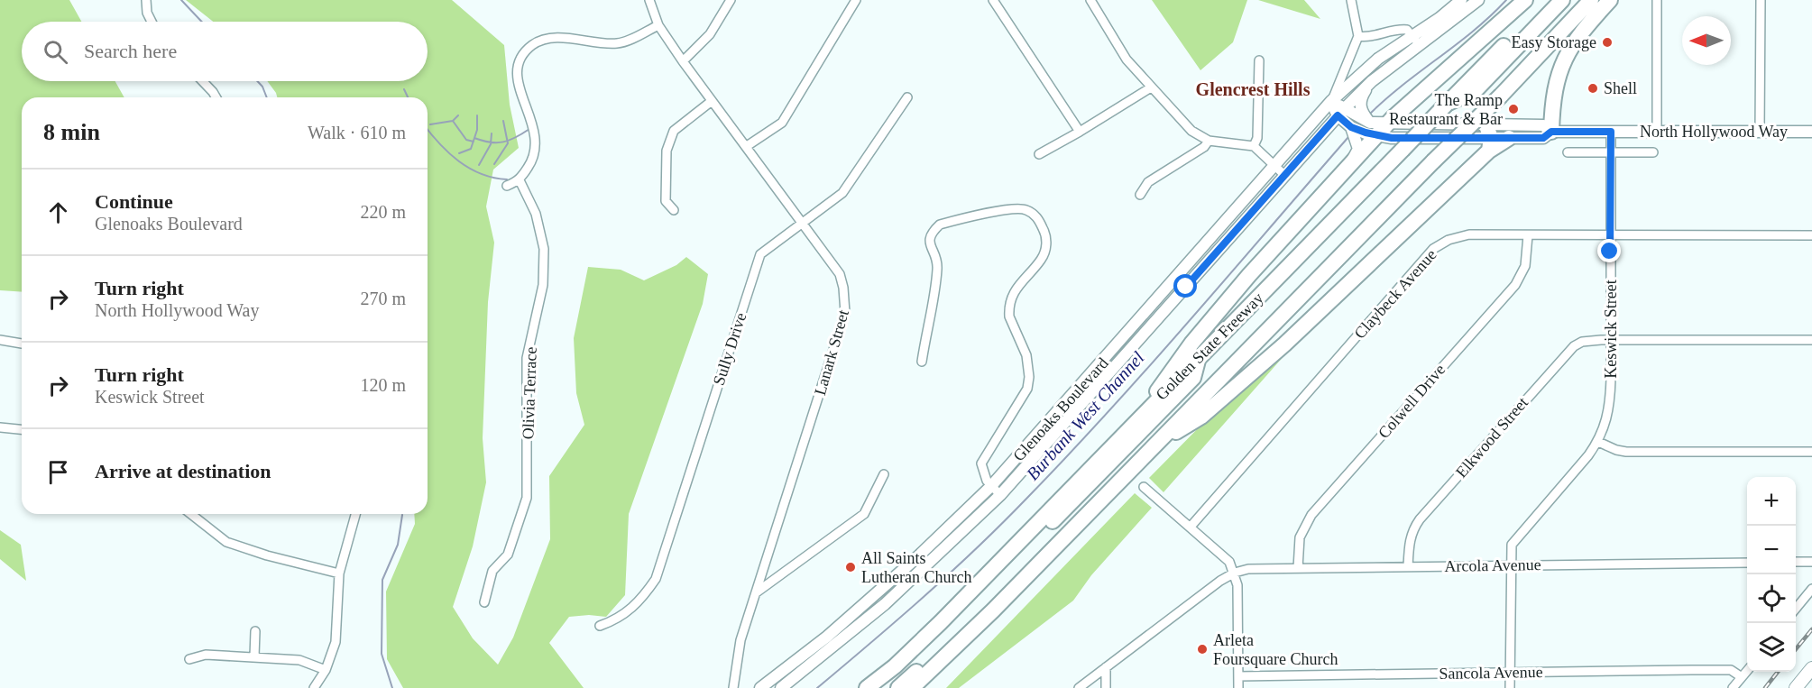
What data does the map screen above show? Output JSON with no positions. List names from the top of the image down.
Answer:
{
  "streets": {
    "highway": ["Golden State Freeway"],
    "main road": ["North Hollywood Way", "Glenoaks Boulevard"],
    "street": [
      "Claybeck Avenue",
      "Keswick Street",
      "Sully Drive",
      "Lanark Street",
      "Olivia Terrace",
      "Colwell Drive",
      "Elkwood Street",
      "Arcola Avenue",
      "Sancola Avenue"
    ]
  },
  "crossings": [
    ["North Hollywood Way", "Keswick Street"],
    ["Claybeck Avenue", "Keswick Street"],
    ["Claybeck Avenue", "Colwell Drive"],
    ["Keswick Street", "Elkwood Street"],
    ["Keswick Street", "Arcola Avenue"],
    ["Keswick Street", "Sancola Avenue"],
    ["Sully Drive", "Lanark Street"],
    ["Colwell Drive", "Arcola Avenue"],
    ["Elkwood Street", "Arcola Avenue"]
  ],
  "districts": ["Glencrest Hills"],
  "water": ["Burbank West Channel"],
  "places": [
    "Easy Storage",
    "Shell",
    "The Ramp Restaurant & Bar",
    "All Saints Lutheran Church",
    "Arleta Foursquare Church"
  ],
  "north": "left",
  "page": {
    "search": "Search here",
    "heading": ["8 min", "Walk · 610 m"],
    "list": [
      ["Continue", "Glenoaks Boulevard", "220 m"],
      ["Turn right", "North Hollywood Way", "270 m"],
      ["Turn right", "Keswick Street", "120 m"],
      "Arrive at destination"
    ],
    "map_buttons": ["+", "−"]
  }
}
